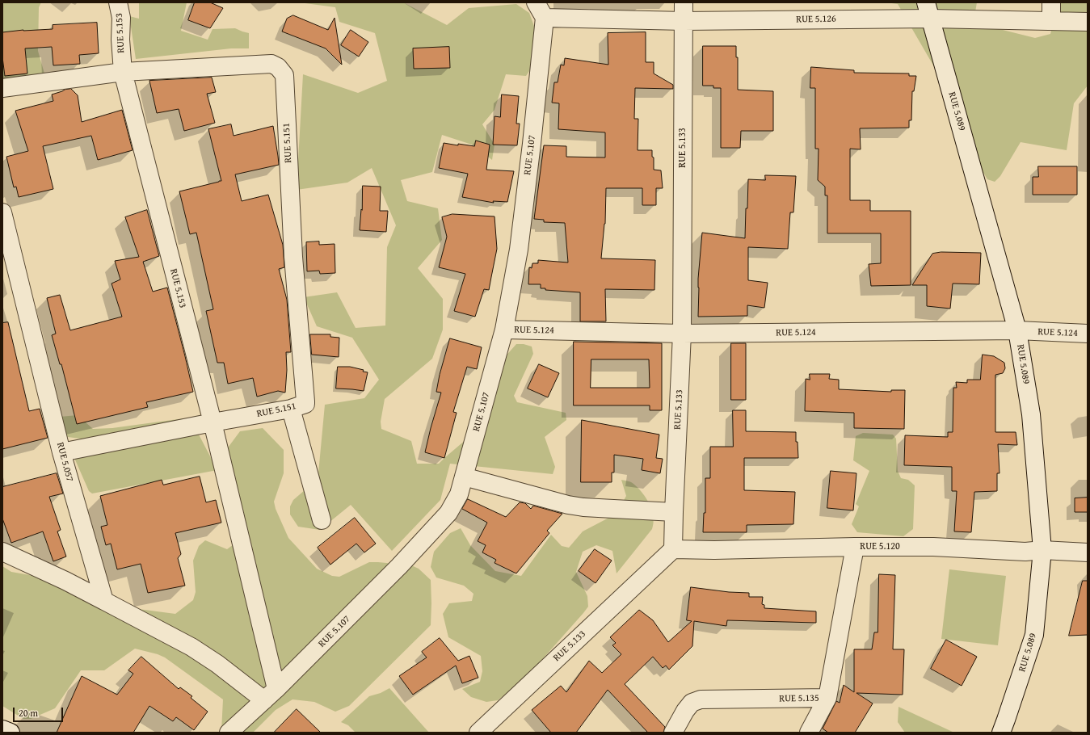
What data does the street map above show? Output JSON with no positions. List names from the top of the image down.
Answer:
{
  "streets": {
    "street": [
      "RUE 5.126",
      "RUE 5.153",
      "RUE 5.089",
      "RUE 5.151",
      "RUE 5.133",
      "RUE 5.107",
      "RUE 5.124",
      "RUE 5.057",
      "RUE 5.120",
      "RUE 5.135"
    ]
  },
  "crossings": [
    ["RUE 5.126", "RUE 5.089"],
    ["RUE 5.126", "RUE 5.133"],
    ["RUE 5.126", "RUE 5.107"],
    ["RUE 5.153", "RUE 5.151"],
    ["RUE 5.153", "RUE 5.107"],
    ["RUE 5.089", "RUE 5.124"],
    ["RUE 5.089", "RUE 5.120"],
    ["RUE 5.133", "RUE 5.124"],
    ["RUE 5.133", "RUE 5.120"],
    ["RUE 5.107", "RUE 5.124"],
    ["RUE 5.120", "RUE 5.135"]
  ],
  "scale_bar": "20 m"
}
